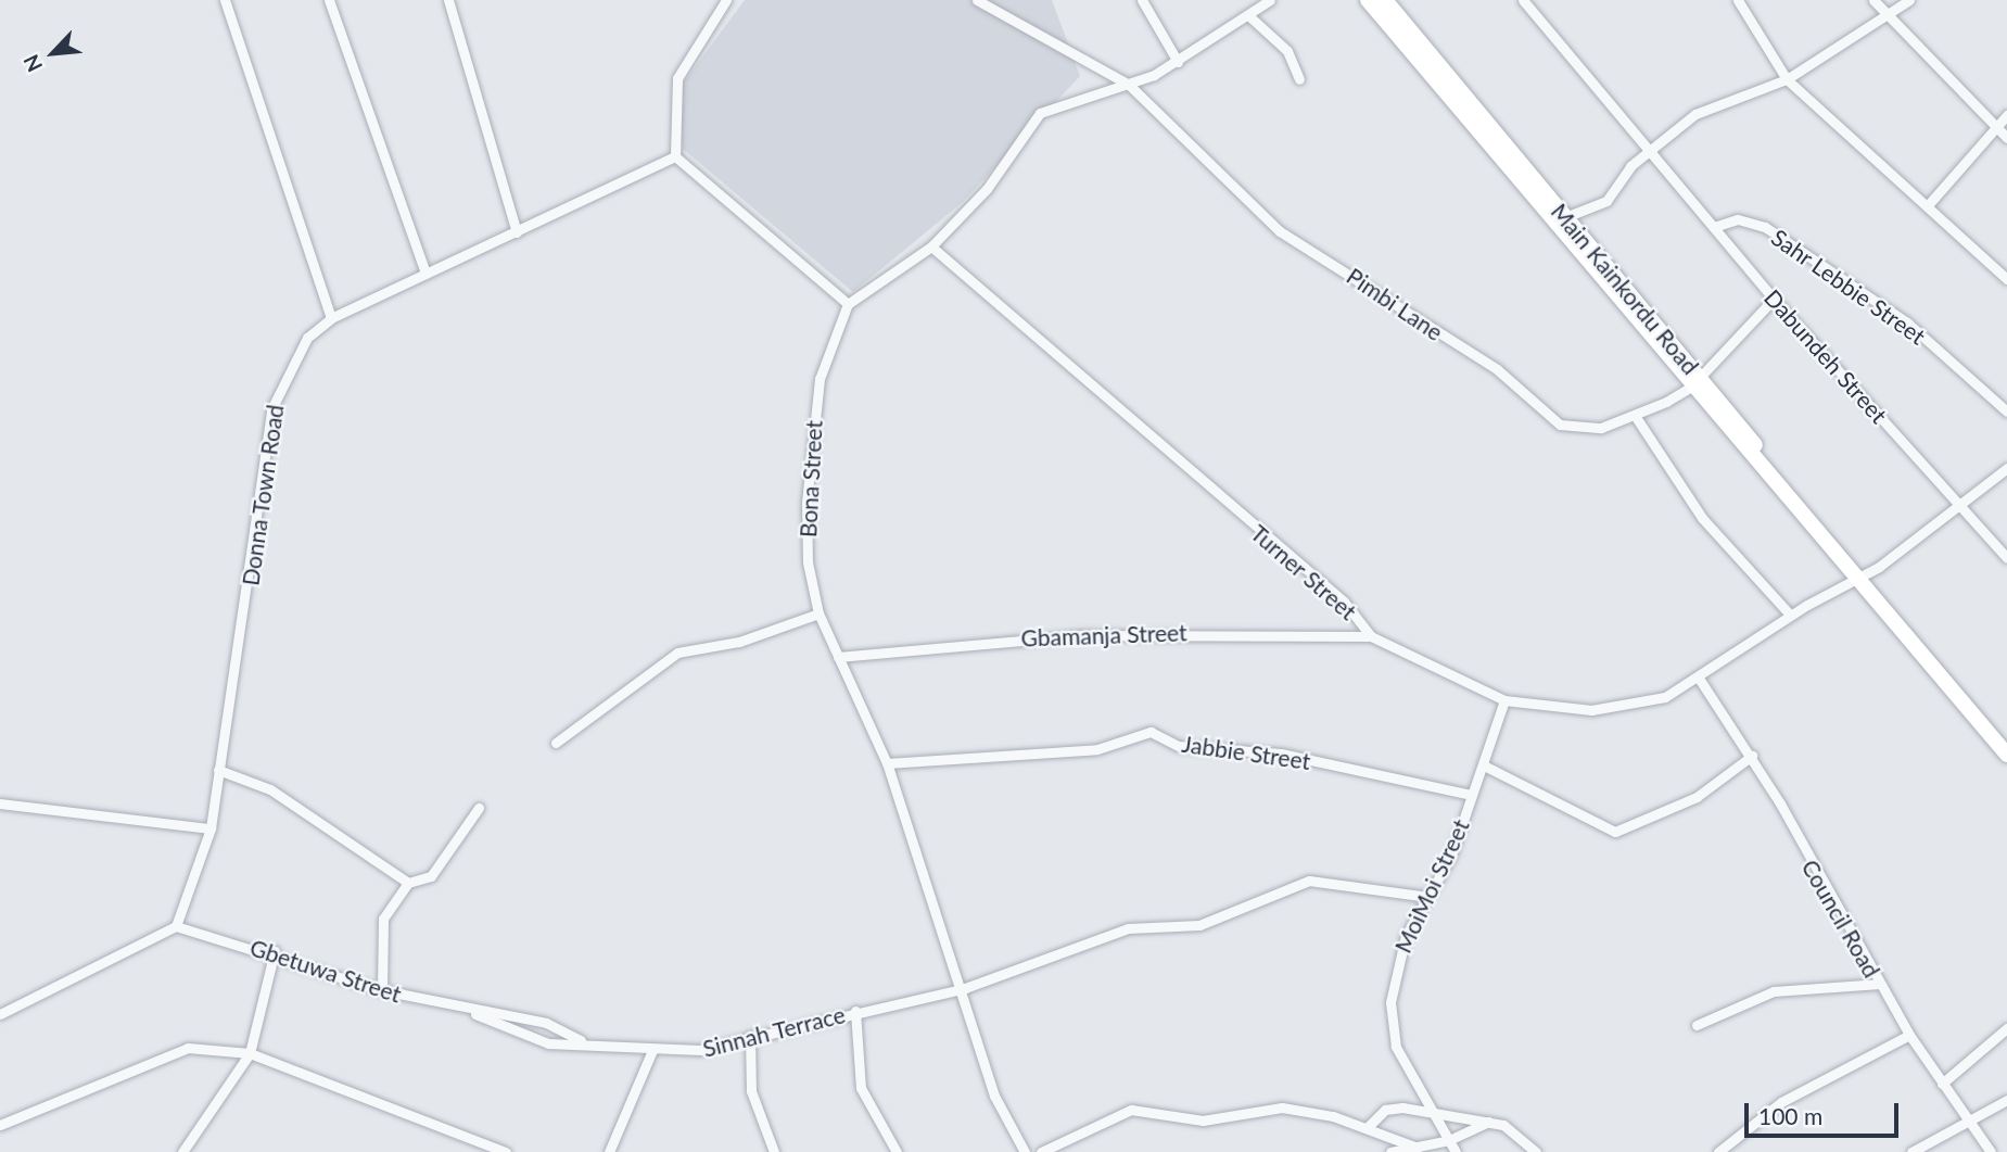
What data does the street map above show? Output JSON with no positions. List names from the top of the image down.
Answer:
{
  "streets": {
    "main road": ["Main Kainkordu Road"],
    "street": [
      "Sahr Lebbie Street",
      "Pimbi Lane",
      "Dabundeh Street",
      "Bona Street",
      "Donna Town Road",
      "Turner Street",
      "Gbamanja Street",
      "Jabbie Street",
      "MoiMoi Street",
      "Council Road",
      "Gbetuwa Street",
      "Sinnah Terrace"
    ]
  },
  "crossings": [
    ["Sahr Lebbie Street", "Dabundeh Street"],
    ["Main Kainkordu Road", "Pimbi Lane"],
    ["Main Kainkordu Road", "Turner Street"],
    ["Pimbi Lane", "Dabundeh Street"],
    ["Dabundeh Street", "Turner Street"],
    ["Bona Street", "Gbamanja Street"],
    ["Bona Street", "Jabbie Street"],
    ["Bona Street", "Sinnah Terrace"],
    ["Donna Town Road", "Gbetuwa Street"],
    ["Turner Street", "Gbamanja Street"],
    ["Turner Street", "MoiMoi Street"],
    ["Turner Street", "Council Road"],
    ["Jabbie Street", "MoiMoi Street"],
    ["MoiMoi Street", "Sinnah Terrace"],
    ["Gbetuwa Street", "Sinnah Terrace"]
  ],
  "scale_bar": "100 m",
  "north": "bottom left"
}
